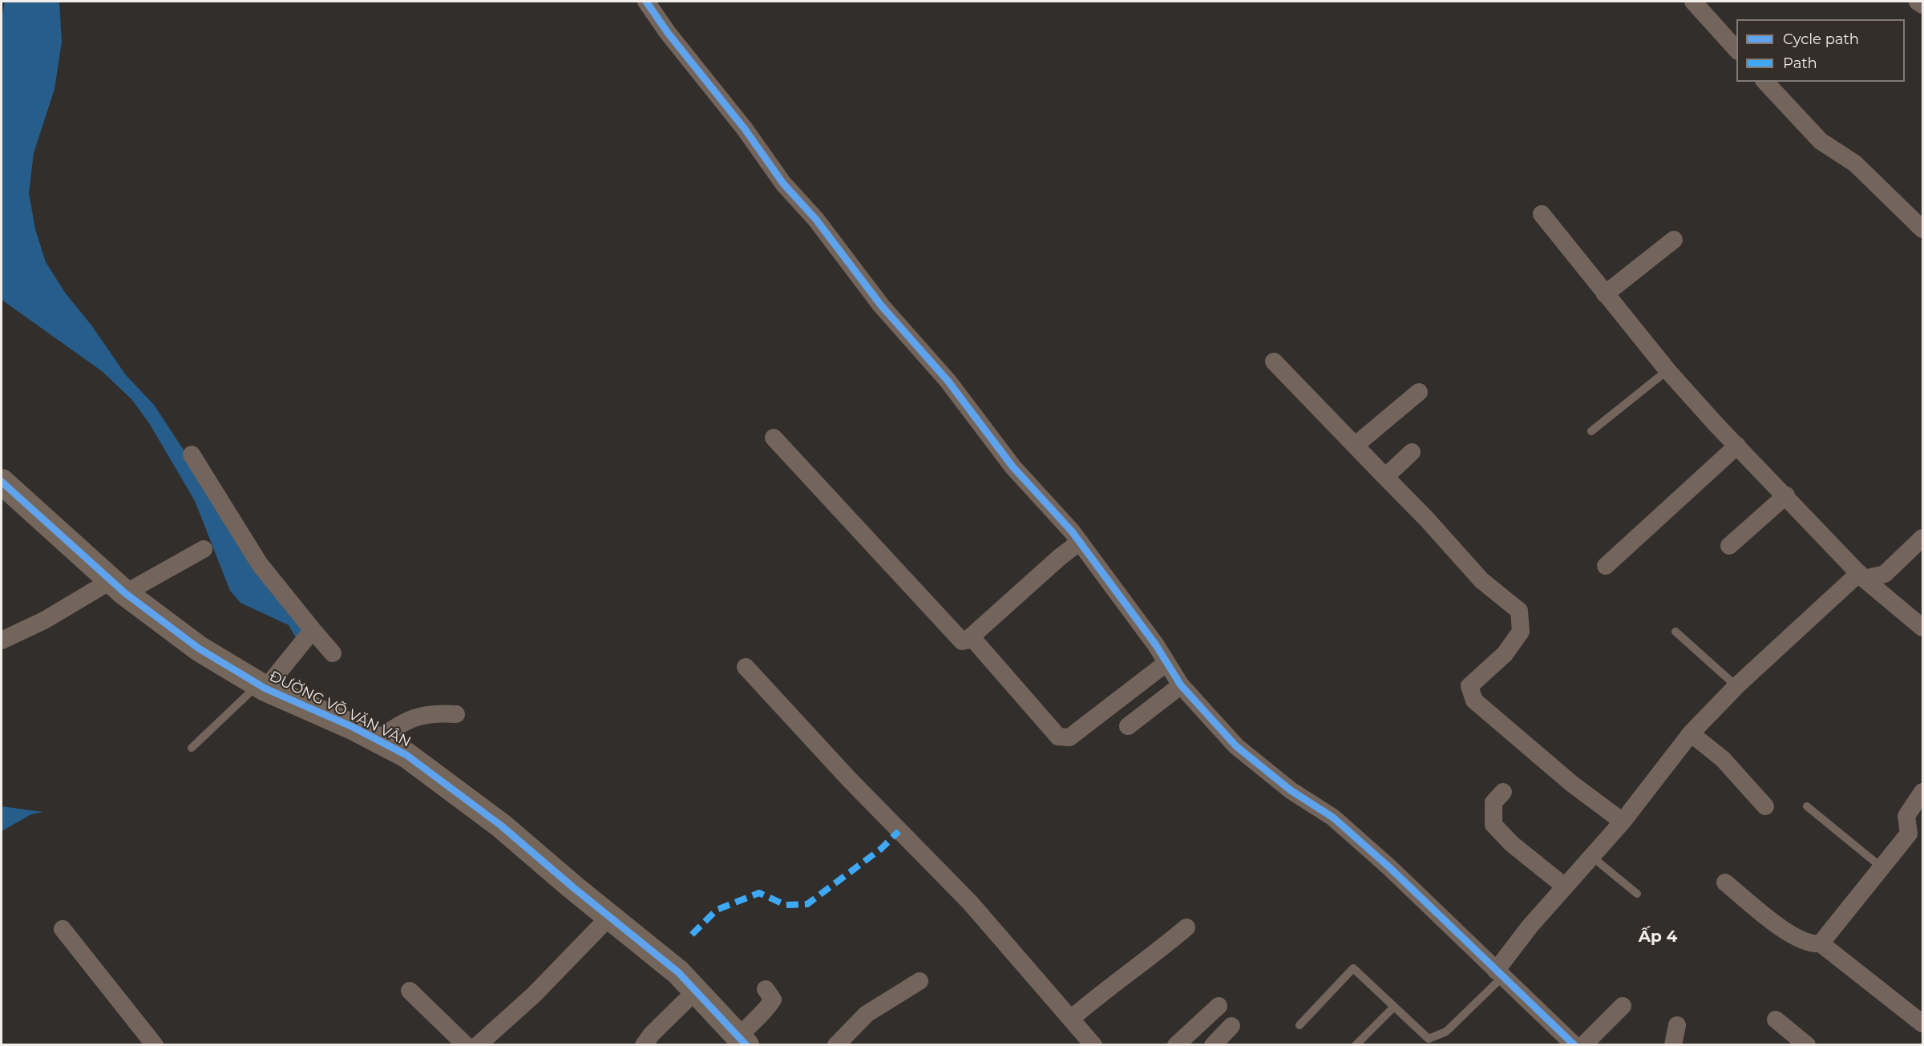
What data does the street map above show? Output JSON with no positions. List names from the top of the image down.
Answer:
{
  "streets": {
    "street": ["ĐƯỜNG VÕ VĂN VÂN"]
  },
  "districts": ["Ấp 4"],
  "legend": ["Cycle path", "Path"]
}
